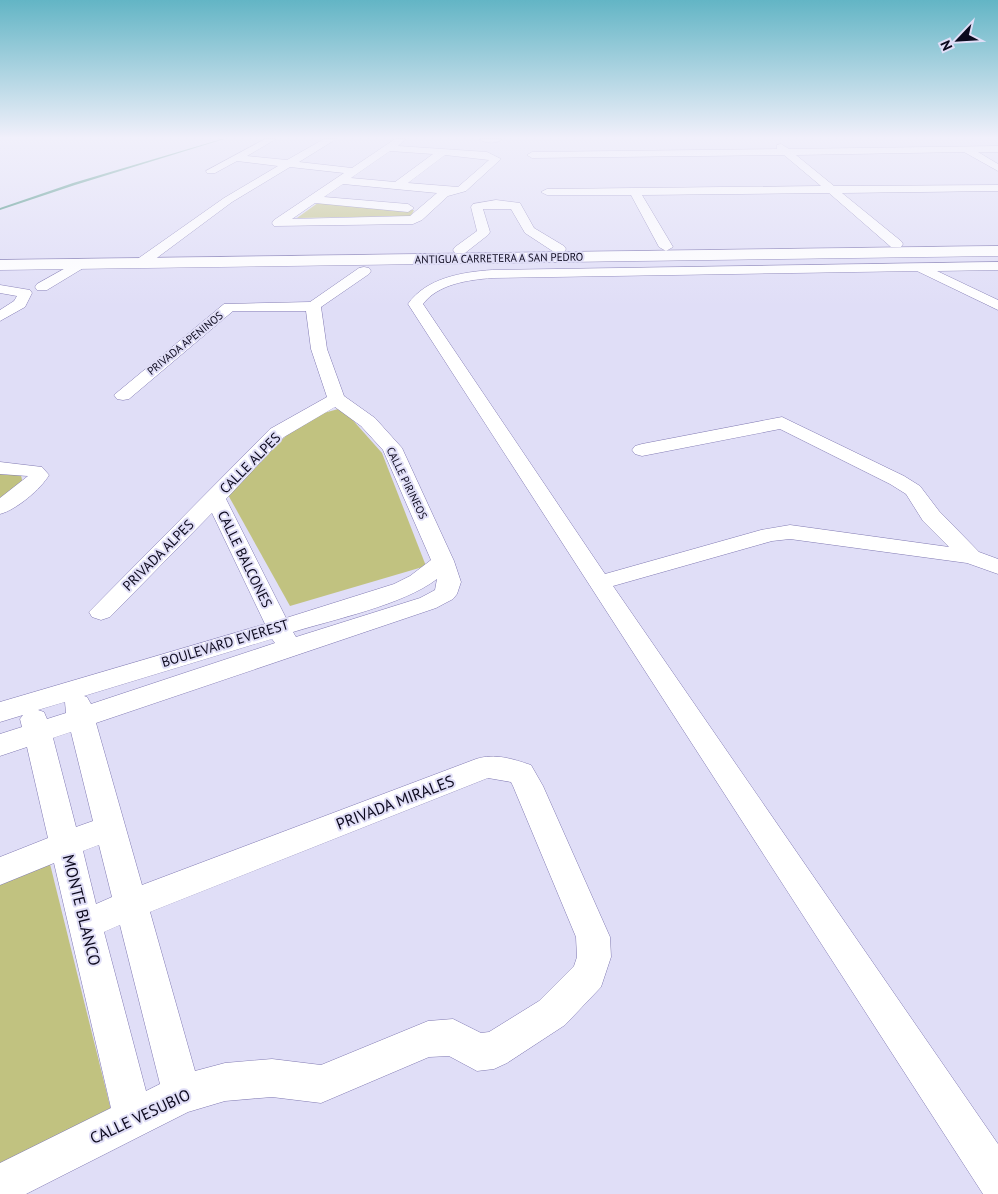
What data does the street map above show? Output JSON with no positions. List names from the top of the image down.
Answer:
{
  "streets": {
    "main road": ["ANTIGUA CARRETERA A SAN PEDRO"],
    "street": [
      "PRIVADA APENINOS",
      "CALLE ALPES",
      "CALLE PIRINEOS",
      "PRIVADA ALPES",
      "CALLE BALCONES",
      "BOULEVARD EVEREST",
      "PRIVADA MIRALES",
      "MONTE BLANCO",
      "CALLE VESUBIO"
    ]
  },
  "crossings": [
    ["CALLE ALPES", "CALLE PIRINEOS"],
    ["CALLE ALPES", "PRIVADA ALPES"],
    ["CALLE ALPES", "CALLE BALCONES"],
    ["CALLE PIRINEOS", "BOULEVARD EVEREST"],
    ["PRIVADA ALPES", "CALLE BALCONES"],
    ["CALLE BALCONES", "BOULEVARD EVEREST"],
    ["BOULEVARD EVEREST", "MONTE BLANCO"],
    ["PRIVADA MIRALES", "MONTE BLANCO"],
    ["PRIVADA MIRALES", "CALLE VESUBIO"],
    ["MONTE BLANCO", "CALLE VESUBIO"]
  ],
  "north": "bottom left"
}
